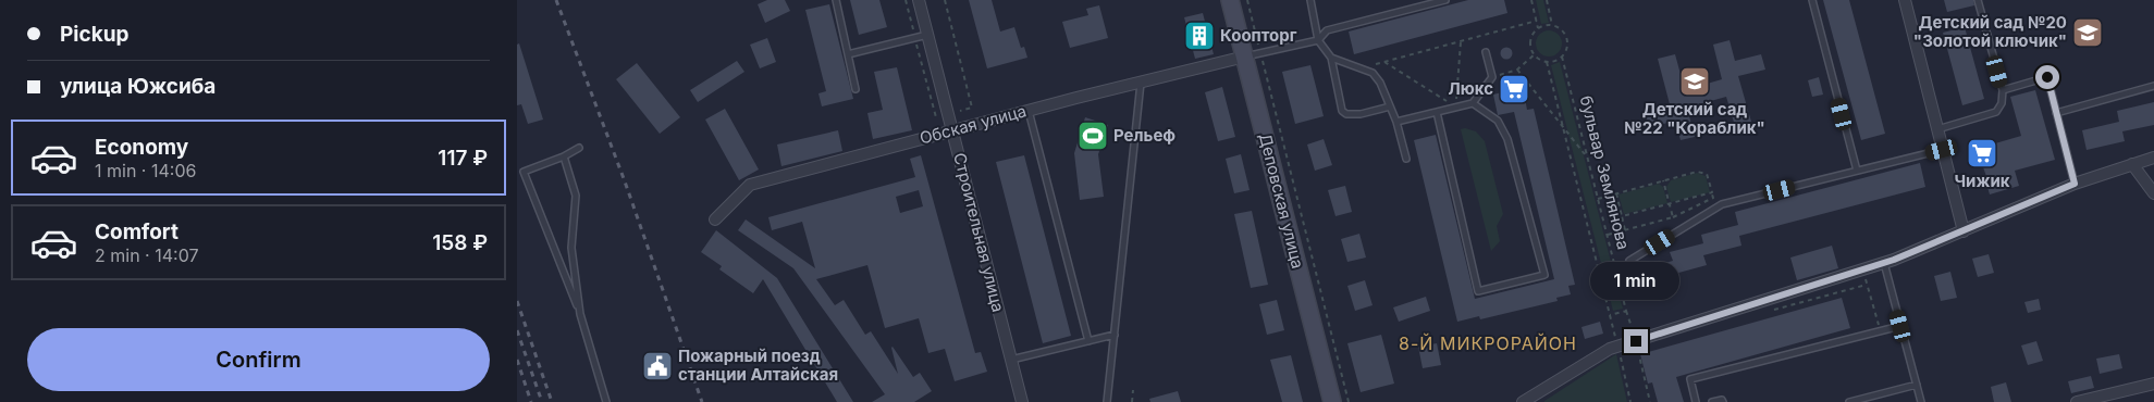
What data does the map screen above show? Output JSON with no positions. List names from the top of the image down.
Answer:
{
  "streets": {
    "street": ["Обская улица", "Деповская улица", "Строительная улица"],
    "path": ["бульвар Землянова"]
  },
  "crossings": [
    ["Обская улица", "Деповская улица"],
    ["Обская улица", "Строительная улица"]
  ],
  "districts": ["8-Й МИКРОРАЙОН"],
  "places": {
    "school or university": ["Детский сад №20 \"Золотой ключик\"", "Детский сад №22 \"Кораблик\""],
    "building": ["Коопторг"],
    "supermarket": ["Люкс", "Чижик"],
    "sports": ["Рельеф"],
    "public building": ["Пожарный поезд станции Алтайская"]
  },
  "page": {
    "banner": ["Pickup", "улица Южсиба"],
    "list": [
      {
        "name": "Economy",
        "note": "1 min · 14:06",
        "value": "117 ₽"
      },
      {
        "name": "Comfort",
        "note": "2 min · 14:07",
        "value": "158 ₽"
      }
    ],
    "bubble": "1 min",
    "buttons": "Confirm"
  }
}
